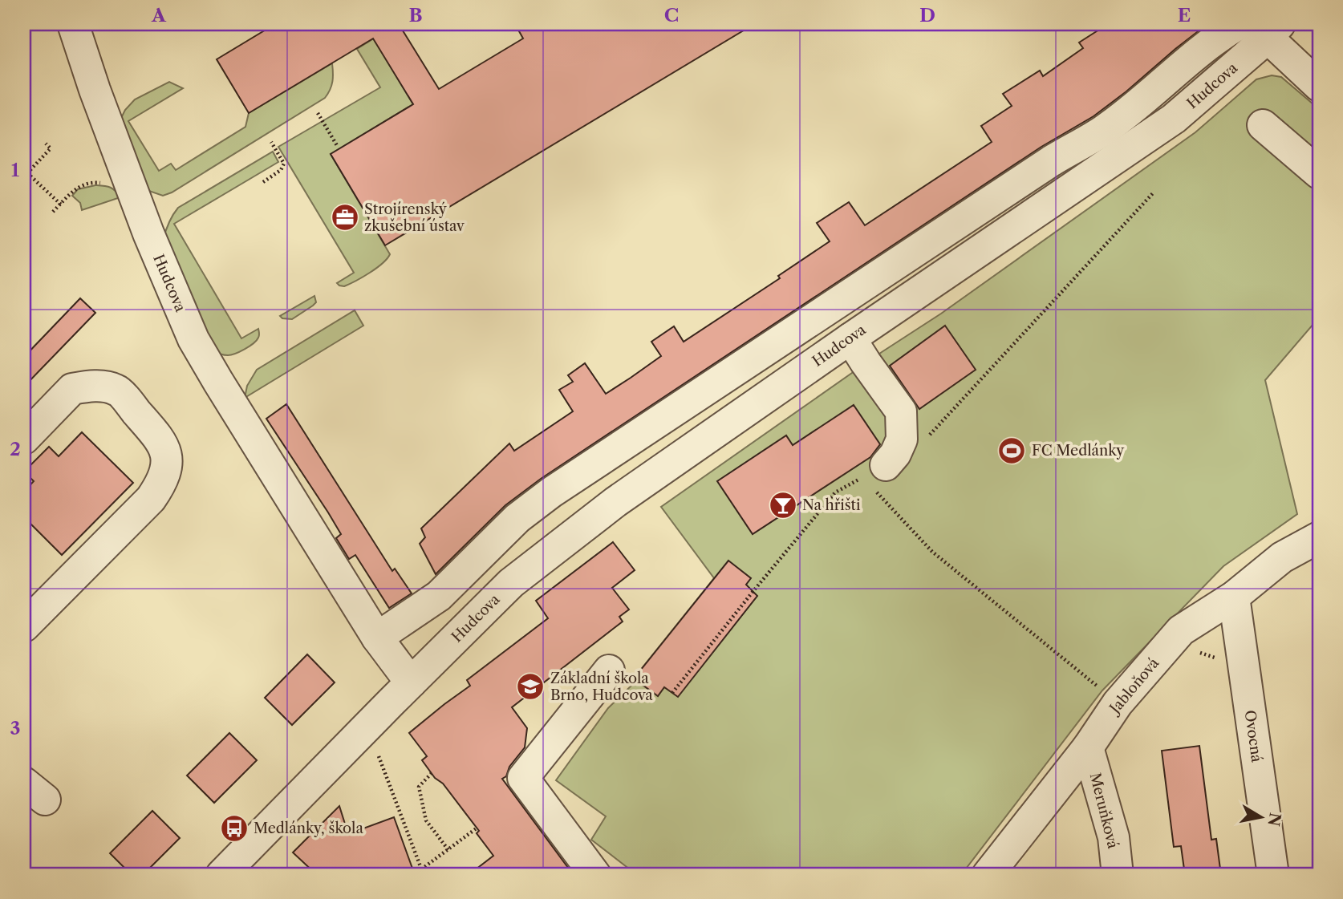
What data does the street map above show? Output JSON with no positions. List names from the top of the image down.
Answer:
{
  "streets": {
    "street": [
      "Hudcova",
      "Jabloňová",
      "Ovocná",
      "Meruňková"
    ]
  },
  "crossings": [
    ["Jabloňová", "Ovocná"],
    ["Jabloňová", "Meruňková"]
  ],
  "places": {
    "office": ["Strojírenský zkušební ústav"],
    "sports": ["FC Medlánky"],
    "bar": ["Na hřišti"],
    "school or university": ["Základní škola Brno, Hudcova"],
    "bus stop": ["Medlánky, škola"]
  },
  "north": "right",
  "grid": {
    "columns": [
      "A",
      "B",
      "C",
      "D",
      "E"
    ],
    "rows": ["1", "2", "3"]
  }
}
